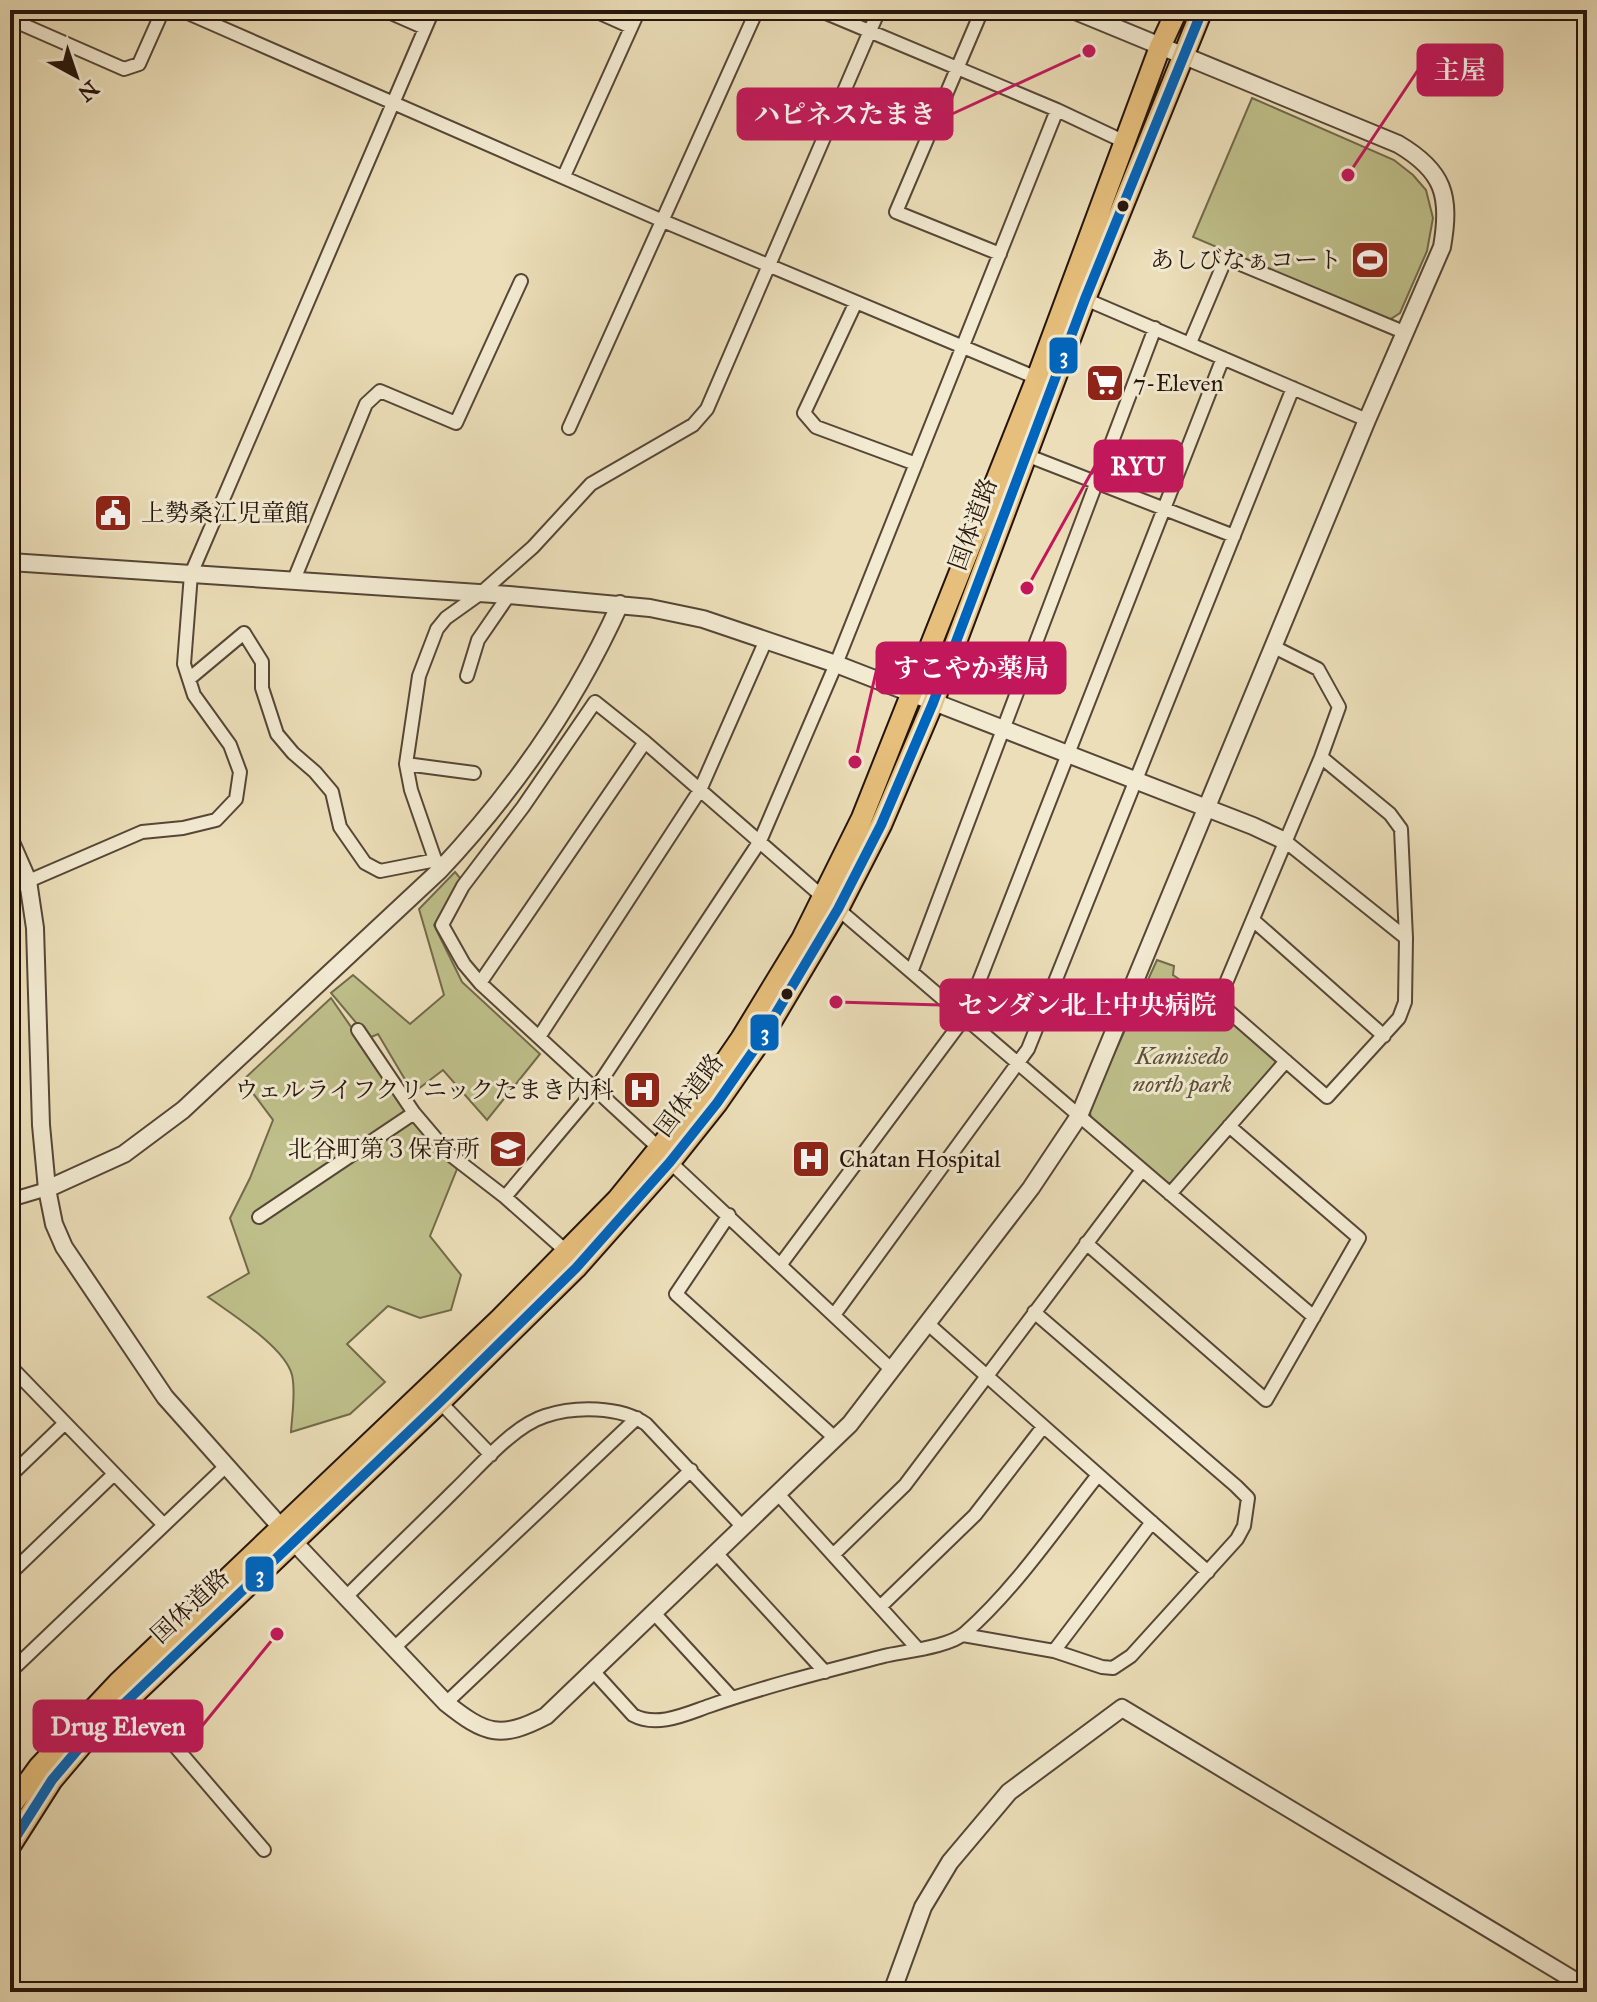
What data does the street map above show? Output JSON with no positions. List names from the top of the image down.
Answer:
{
  "streets": {
    "main road": ["国体道路"]
  },
  "parks": ["Kamisedo north park"],
  "places": {
    "other": [
      "ハピネスたまき",
      "主屋",
      "RYU",
      "すこやか薬局",
      "センダン北上中央病院",
      "Drug Eleven"
    ],
    "sports": ["あしびなぁコート"],
    "supermarket": ["7-Eleven"],
    "public building": ["上勢桑江児童館"],
    "hospital": ["ウェルライフクリニックたまき内科", "Chatan Hospital"],
    "school or university": ["北谷町第３保育所"]
  },
  "lines": ["transit line 3"],
  "north": "bottom right"
}
